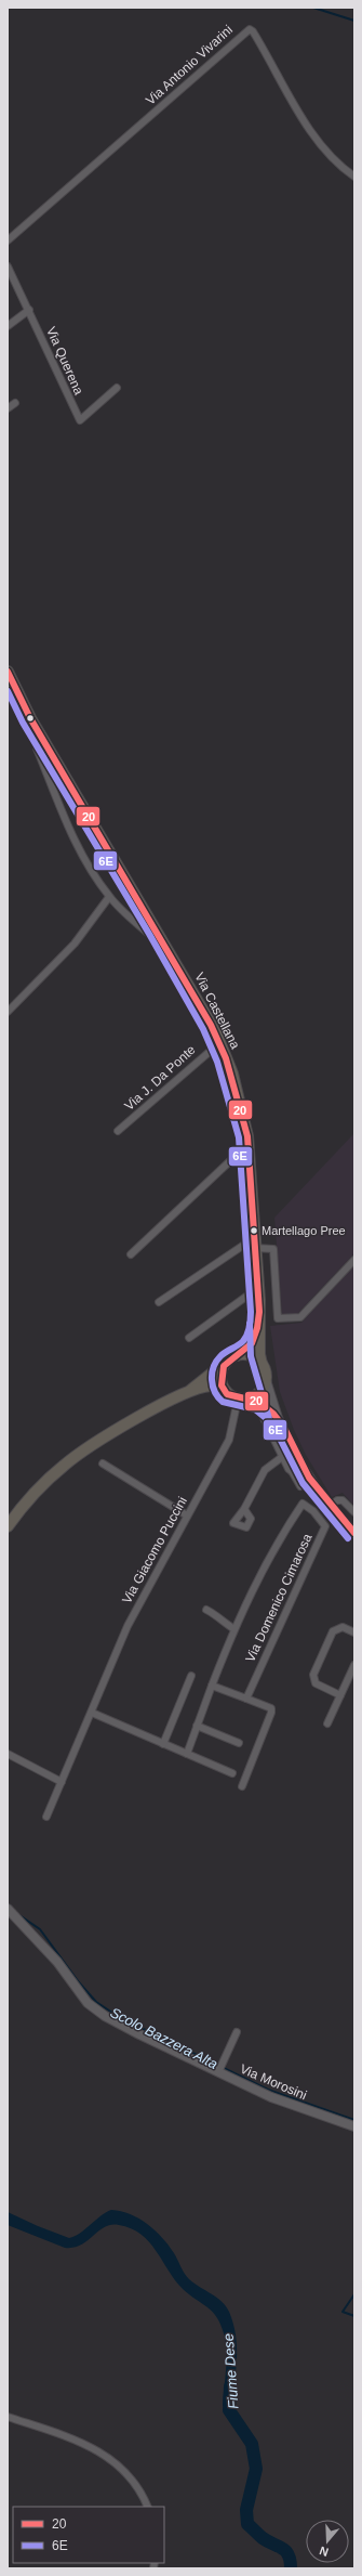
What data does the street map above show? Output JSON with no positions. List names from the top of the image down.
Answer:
{
  "streets": {
    "main road": ["Via Castellana"],
    "street": [
      "Via Antonio Vivarini",
      "Via Querena",
      "Via J. Da Ponte",
      "Via Giacomo Puccini",
      "Via Domenico Cimarosa",
      "Via Morosini"
    ]
  },
  "crossings": [
    ["Via Castellana", "Via J. Da Ponte"],
    ["Via Castellana", "Via Giacomo Puccini"]
  ],
  "water": ["Scolo Bazzera Alta", "Fiume Dese"],
  "places": ["Martellago Pree"],
  "lines": ["transit line 20", "transit line 6E"],
  "legend": ["20", "6E"],
  "north": "bottom"
}
